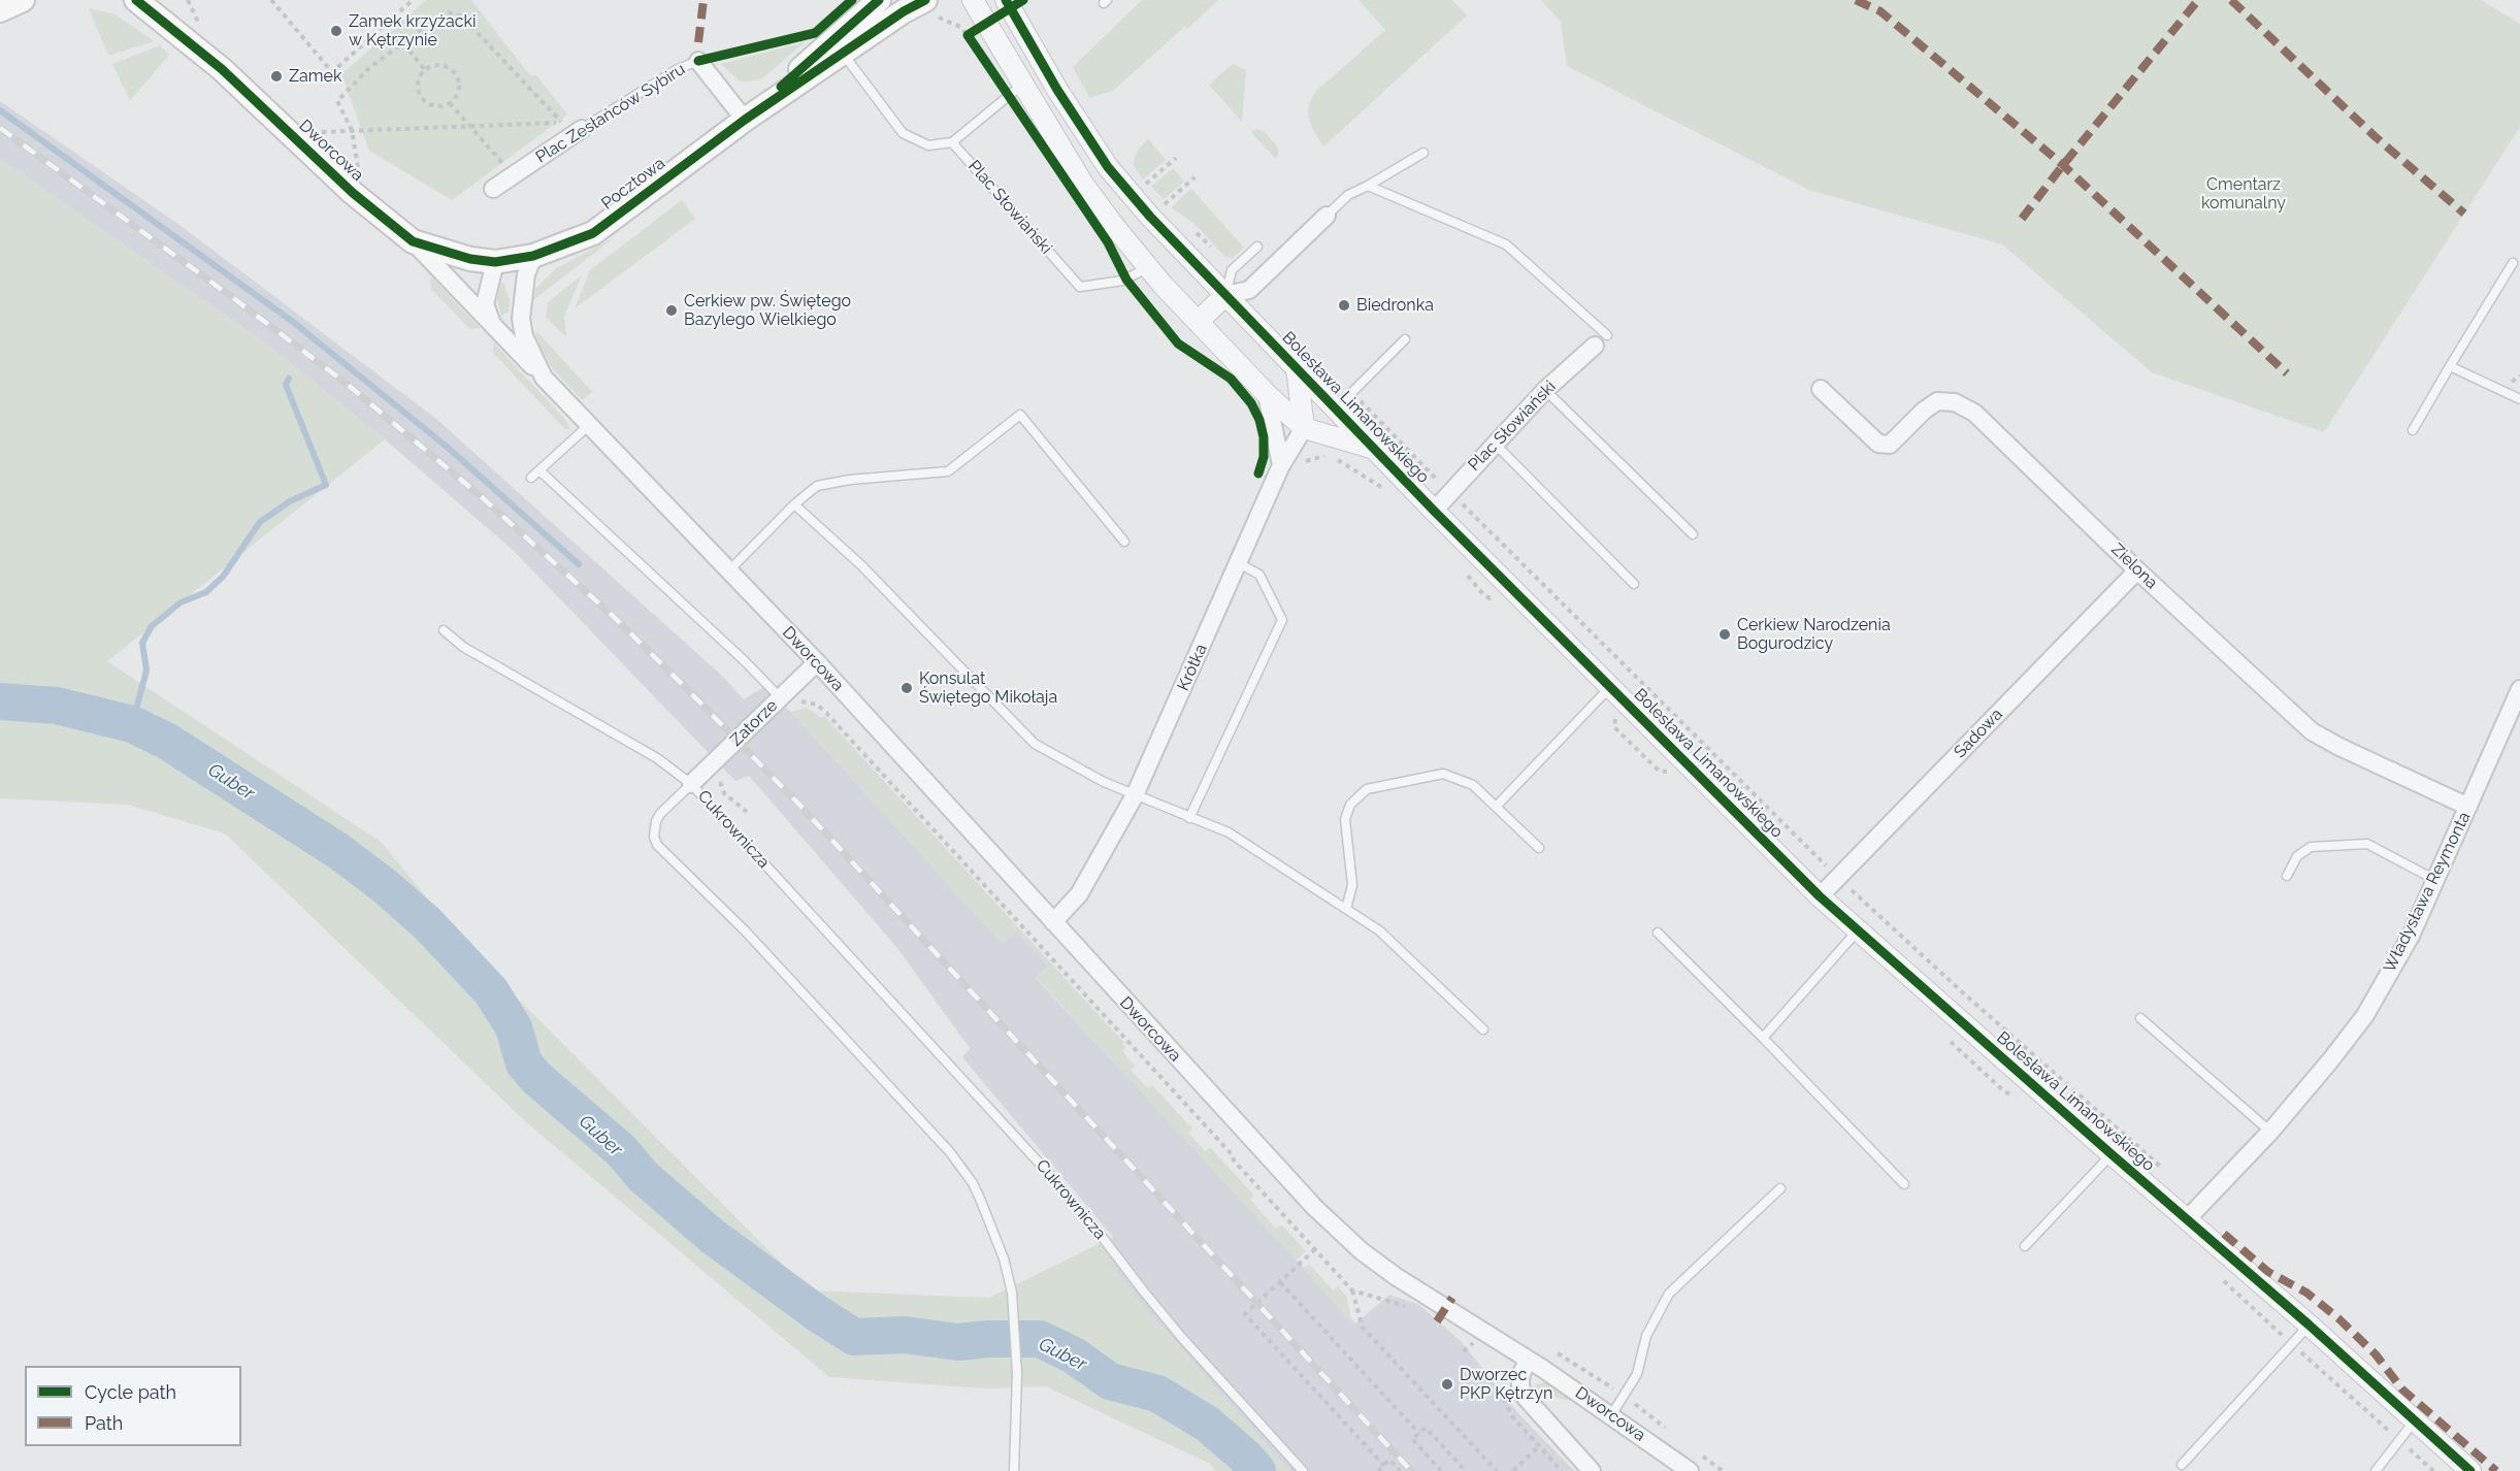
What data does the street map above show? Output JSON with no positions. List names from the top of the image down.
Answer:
{
  "streets": {
    "main road": ["Dworcowa", "Pocztowa"],
    "street": [
      "Plac Zesłańców Sybiru",
      "Plac Słowiański",
      "Bolesława Limanowskiego",
      "Zielona",
      "Krótka",
      "Zatorze",
      "Sadowa",
      "Władysława Reymonta"
    ],
    "lane": ["Cukrownicza"]
  },
  "crossings": [
    ["Plac Zesłańców Sybiru", "Pocztowa"],
    ["Dworcowa", "Pocztowa"],
    ["Dworcowa", "Krótka"],
    ["Dworcowa", "Zatorze"],
    ["Plac Słowiański", "Bolesława Limanowskiego"],
    ["Bolesława Limanowskiego", "Krótka"],
    ["Bolesława Limanowskiego", "Sadowa"],
    ["Bolesława Limanowskiego", "Władysława Reymonta"],
    ["Zielona", "Sadowa"],
    ["Zielona", "Władysława Reymonta"],
    ["Zatorze", "Cukrownicza"]
  ],
  "water": ["Guber"],
  "parks": ["Cmentarz komunalny"],
  "places": [
    "Zamek krzyżacki w Kętrzynie",
    "Zamek",
    "Biedronka",
    "Cerkiew pw. Świętego Bazylego Wielkiego",
    "Cerkiew Narodzenia Bogurodzicy",
    "Konsulat Świętego Mikołaja",
    "Dworzec PKP Kętrzyn"
  ],
  "legend": ["Cycle path", "Path"]
}
